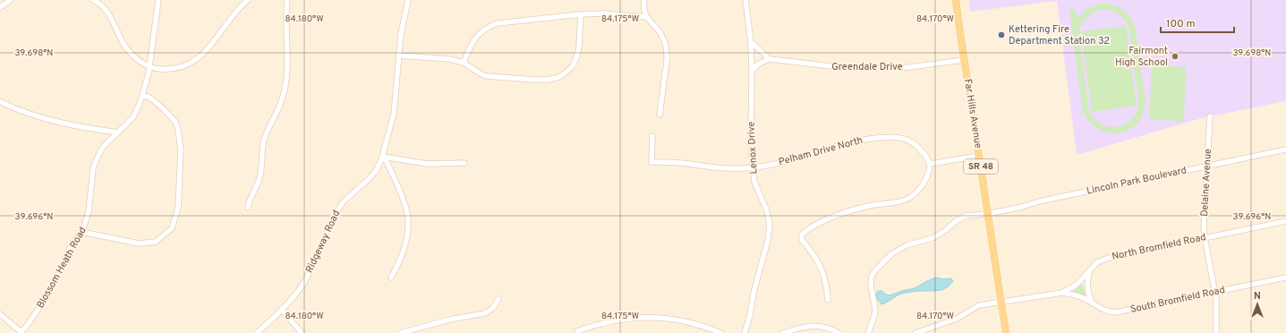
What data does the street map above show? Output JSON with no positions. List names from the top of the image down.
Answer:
{
  "streets": {
    "main road": ["Far Hills Avenue", "SR 48"],
    "street": [
      "Greendale Drive",
      "Lenox Drive",
      "Pelham Drive North",
      "Lincoln Park Boulevard",
      "Delaine Avenue",
      "Ridgeway Road",
      "North Bromfield Road",
      "Blossom Heath Road",
      "South Bromfield Road"
    ]
  },
  "crossings": [
    ["Greendale Drive", "Far Hills Avenue"],
    ["Far Hills Avenue", "Lincoln Park Boulevard"],
    ["Far Hills Avenue", "North Bromfield Road"],
    ["Lenox Drive", "Pelham Drive North"],
    ["Lincoln Park Boulevard", "Delaine Avenue"],
    ["Delaine Avenue", "North Bromfield Road"],
    ["Delaine Avenue", "South Bromfield Road"],
    ["North Bromfield Road", "South Bromfield Road"]
  ],
  "places": ["Kettering Fire Department Station 32", "Fairmont High School"],
  "scale_bar": "100 m",
  "north": "top",
  "coordinates": [
    "84.180°W",
    "84.175°W",
    "84.170°W",
    "39.698°N",
    "39.696°N"
  ]
}
